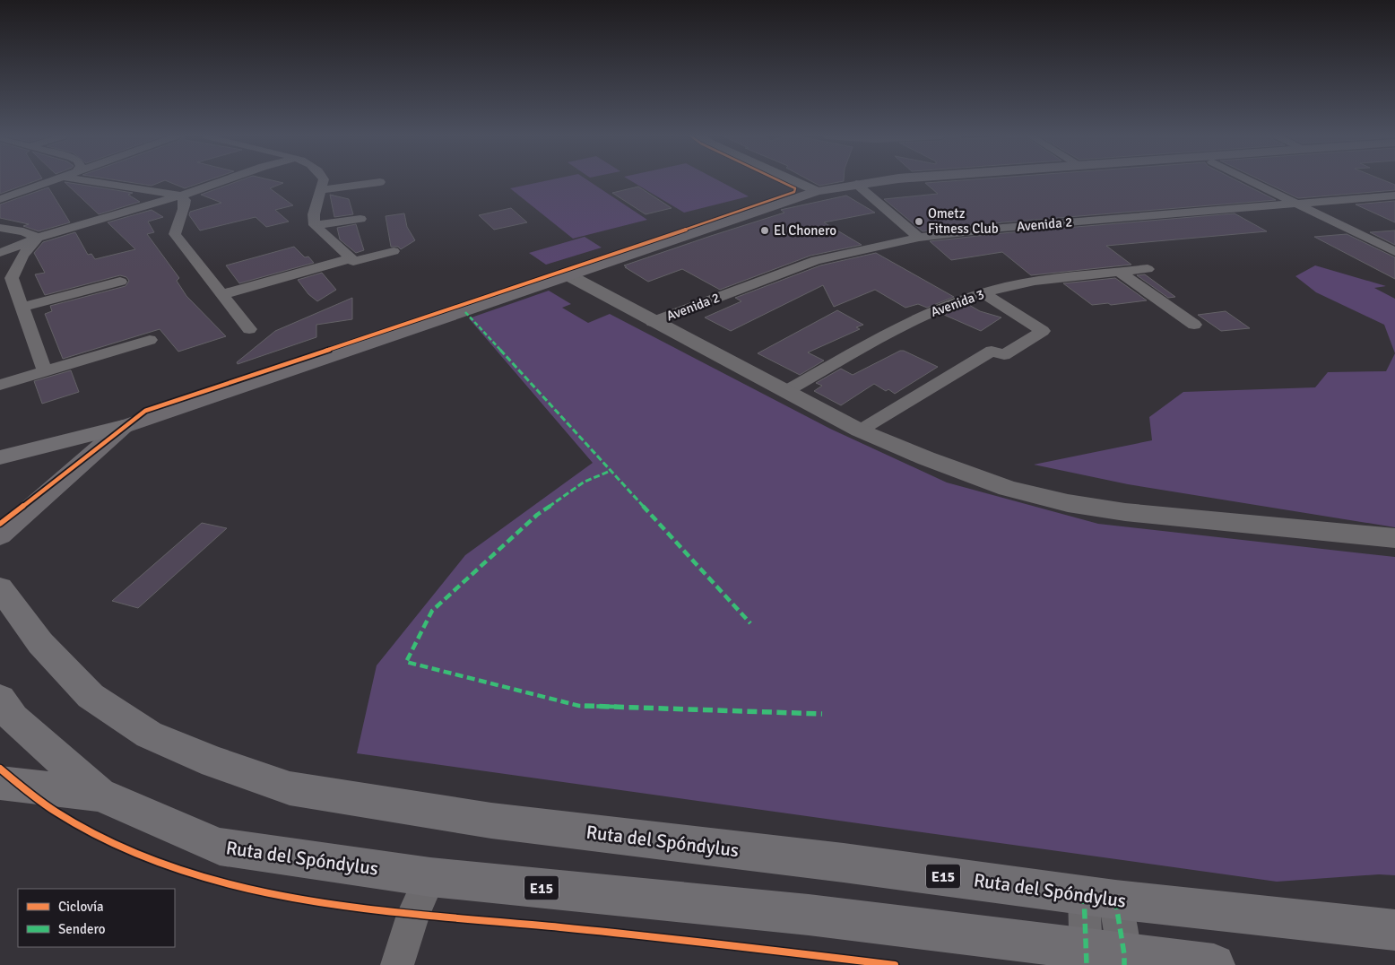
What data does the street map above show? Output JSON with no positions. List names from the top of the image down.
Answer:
{
  "streets": {
    "highway": ["Ruta del Spóndylus", "E15"],
    "street": ["Avenida 2", "Avenida 3"]
  },
  "places": ["Ometz Fitness Club", "El Chonero"],
  "legend": ["Ciclovía", "Sendero"]
}
